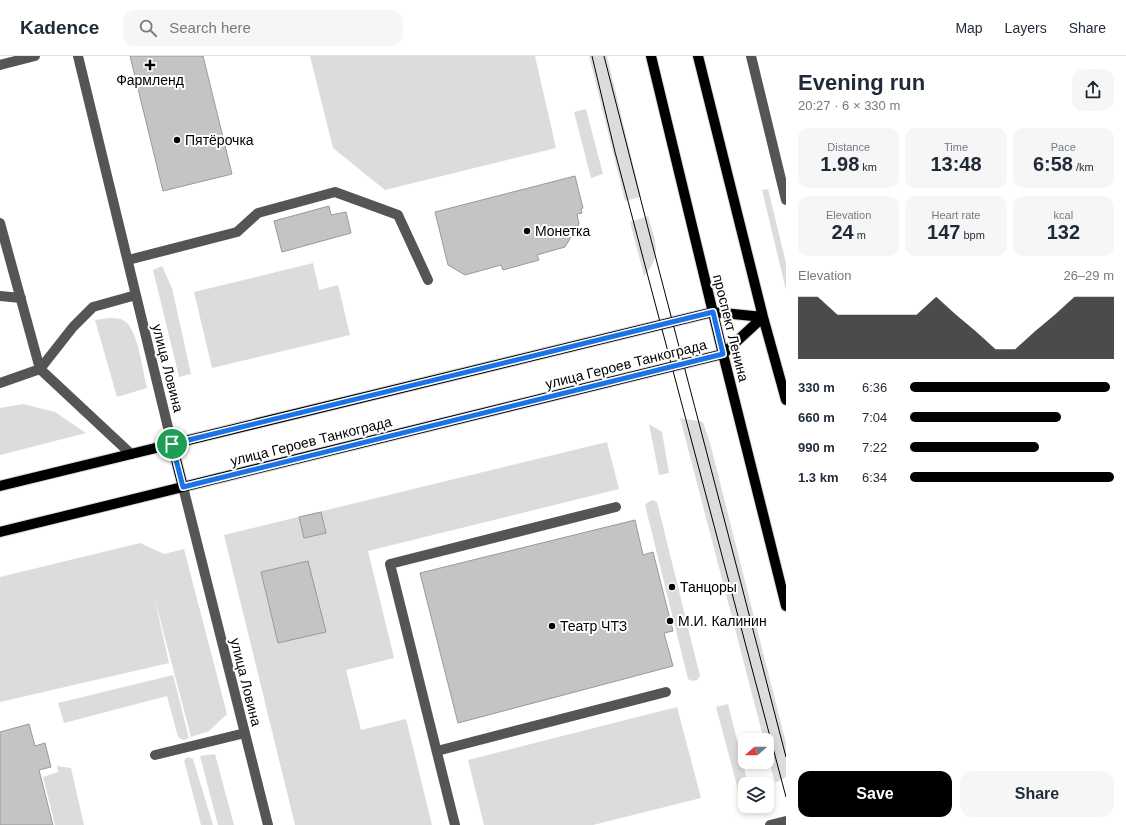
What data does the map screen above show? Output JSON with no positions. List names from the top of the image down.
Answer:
{
  "streets": {
    "main road": ["проспект Ленина", "улица Героев Танкограда", "улица Ловина"]
  },
  "crossings": [
    ["проспект Ленина", "улица Героев Танкограда"],
    ["улица Героев Танкограда", "улица Ловина"]
  ],
  "places": {
    "health": ["Фармленд"],
    "other": [
      "Пятёрочка",
      "Монетка",
      "Танцоры",
      "М.И. Калинин",
      "Театр ЧТЗ"
    ]
  },
  "north": "left",
  "page": {
    "header": "Kadence",
    "search": "Search here",
    "nav": ["Map", "Layers", "Share"],
    "heading": ["Evening run", "20:27 · 6 × 330 m"],
    "stats": [
      ["Distance", "1.98 km"],
      ["Time", "13:48"],
      ["Pace", "6:58 /km"],
      ["Elevation", "24 m"],
      ["Heart rate", "147 bpm"],
      ["kcal", "132"]
    ],
    "chart": ["Elevation", "26–29 m"],
    "list": [
      {
        "name": "330 m",
        "note": "6:36"
      },
      {
        "name": "660 m",
        "note": "7:04"
      },
      {
        "name": "990 m",
        "note": "7:22"
      },
      {
        "name": "1.3 km",
        "note": "6:34"
      }
    ],
    "buttons": ["Save", "Share"]
  }
}
